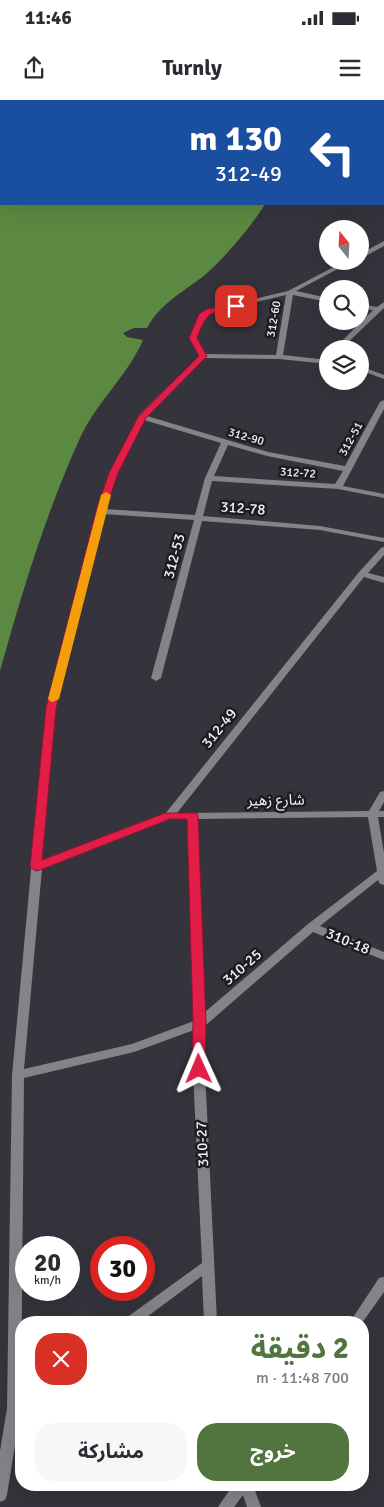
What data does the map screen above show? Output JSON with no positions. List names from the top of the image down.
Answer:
{
  "streets": {
    "street": [
      "312-60",
      "312-90",
      "312-51",
      "312-72",
      "312-78",
      "312-53",
      "312-49",
      "شارع زهير",
      "310-18",
      "310-25",
      "310-27"
    ]
  },
  "crossings": [
    ["312-90", "312-51"],
    ["312-90", "312-53"],
    ["312-51", "312-72"],
    ["312-72", "312-53"],
    ["312-78", "312-53"],
    ["312-49", "شارع زهير"],
    ["شارع زهير", "310-27"],
    ["310-18", "310-25"],
    ["310-25", "310-27"]
  ],
  "north": "top",
  "page": {
    "status": "11:46",
    "header": "Turnly",
    "turn": ["130 m", "312-49"],
    "speed": "20 km/h",
    "limit": "30",
    "heading": ["2 دقيقة", "700 m · 11:48"],
    "buttons": ["خروج", "مشاركة"]
  }
}
